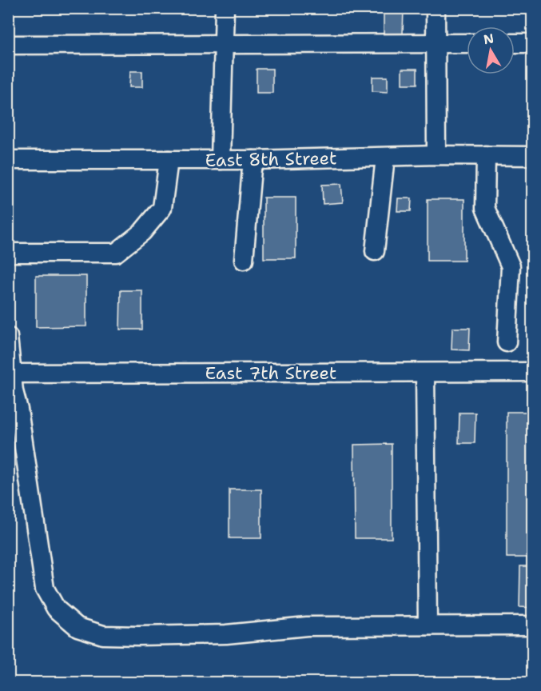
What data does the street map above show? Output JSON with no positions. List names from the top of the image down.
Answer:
{
  "streets": {
    "street": ["East 8th Street", "East 7th Street"]
  },
  "north": "top"
}
